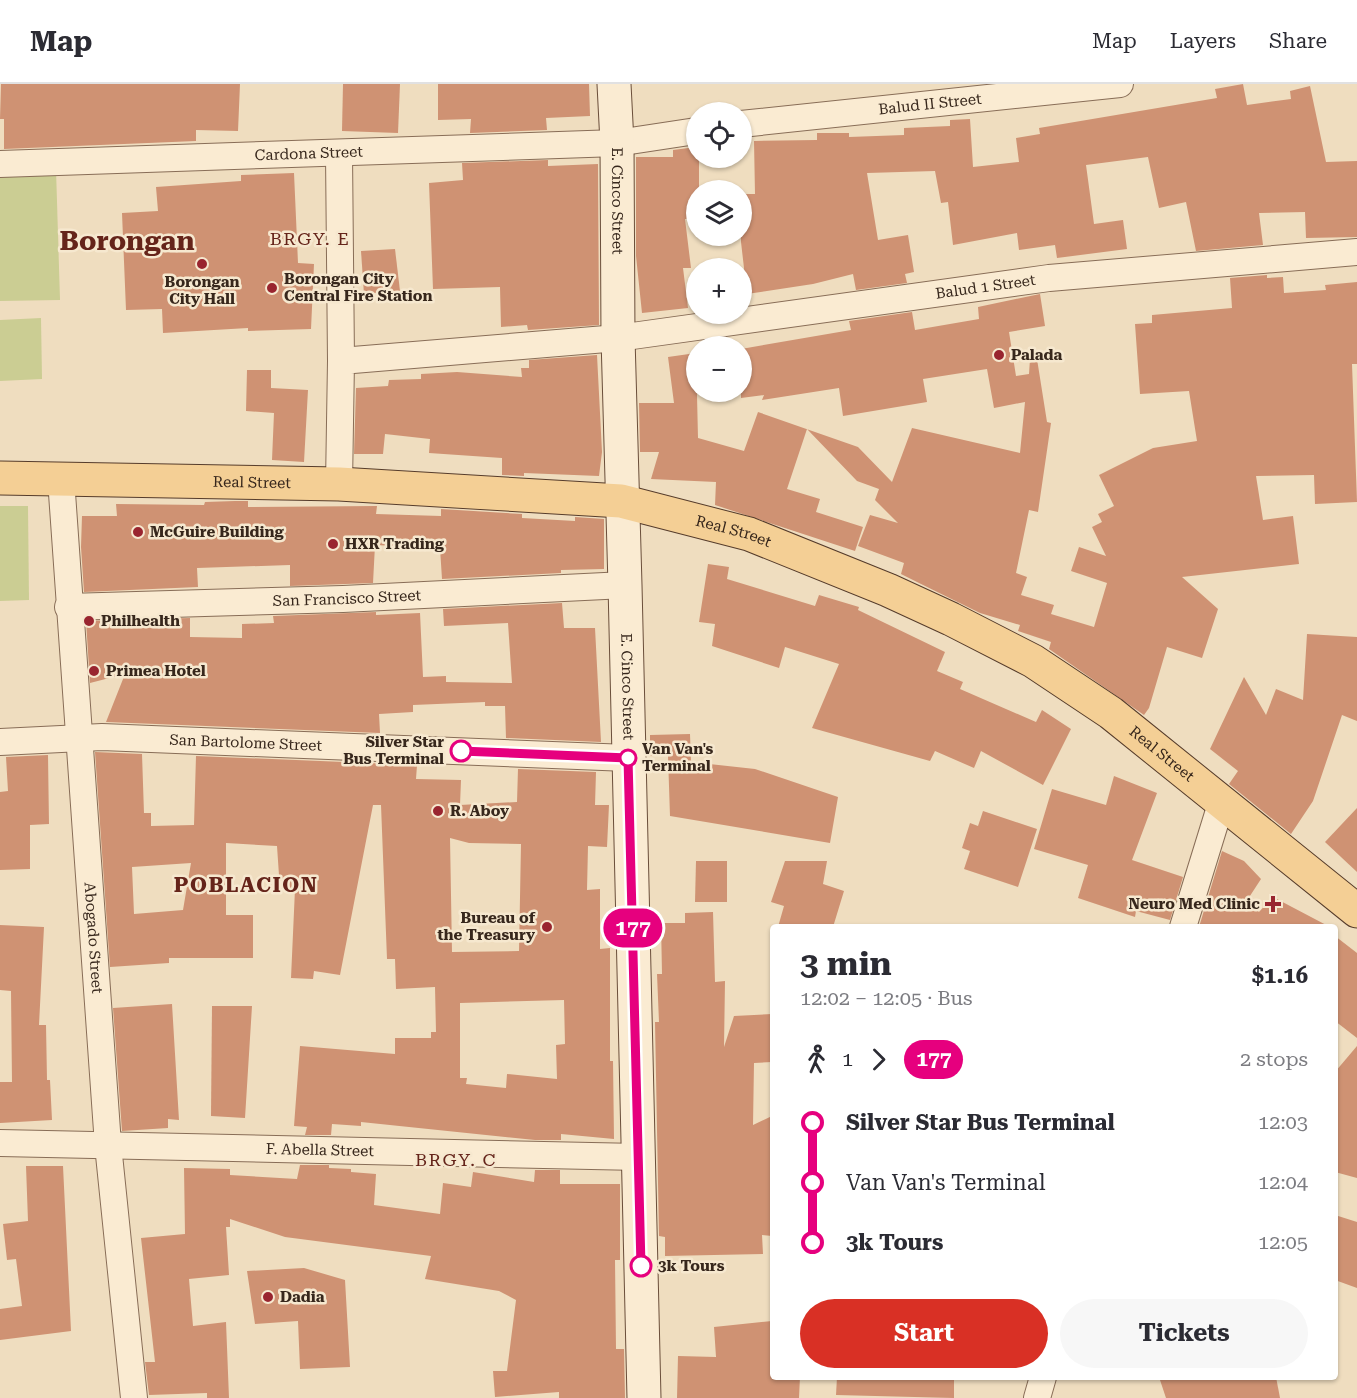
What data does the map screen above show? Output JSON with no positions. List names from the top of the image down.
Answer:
{
  "streets": {
    "main road": ["Real Street"],
    "street": [
      "Balud II Street",
      "Cardona Street",
      "E. Cinco Street",
      "Balud 1 Street",
      "San Francisco Street",
      "San Bartolome Street",
      "Abogado Street",
      "F. Abella Street"
    ]
  },
  "crossings": [
    ["Cardona Street", "E. Cinco Street"],
    ["E. Cinco Street", "Balud 1 Street"],
    ["E. Cinco Street", "Real Street"],
    ["E. Cinco Street", "San Francisco Street"],
    ["E. Cinco Street", "San Bartolome Street"],
    ["E. Cinco Street", "F. Abella Street"],
    ["Real Street", "Abogado Street"],
    ["San Francisco Street", "Abogado Street"],
    ["San Bartolome Street", "Abogado Street"],
    ["Abogado Street", "F. Abella Street"]
  ],
  "districts": [
    "BRGY. E",
    "Borongan",
    "POBLACION",
    "BRGY. C"
  ],
  "places": {
    "other": [
      "Borongan City Hall",
      "Borongan City Central Fire Station",
      "Palada",
      "McGuire Building",
      "HXR Trading",
      "Philhealth",
      "Primea Hotel",
      "Silver Star Bus Terminal",
      "Van Van's Terminal",
      "R. Aboy",
      "Bureau of the Treasury",
      "3k Tours",
      "Dadia"
    ],
    "health": ["Neuro Med Clinic"]
  },
  "lines": ["bus line 177"],
  "page": {
    "header": "Map",
    "nav": ["Map", "Layers", "Share"],
    "on_map": "177",
    "map_buttons": ["+", "−"],
    "heading": ["3 min", "12:02 – 12:05 · Bus", "$1.16"],
    "legs": ["1", "177", "2 stops"],
    "list": [
      {
        "name": "Silver Star Bus Terminal",
        "value": "12:03"
      },
      {
        "name": "Van Van's Terminal",
        "value": "12:04"
      },
      {
        "name": "3k Tours",
        "value": "12:05"
      }
    ],
    "buttons": ["Start", "Tickets"]
  }
}
